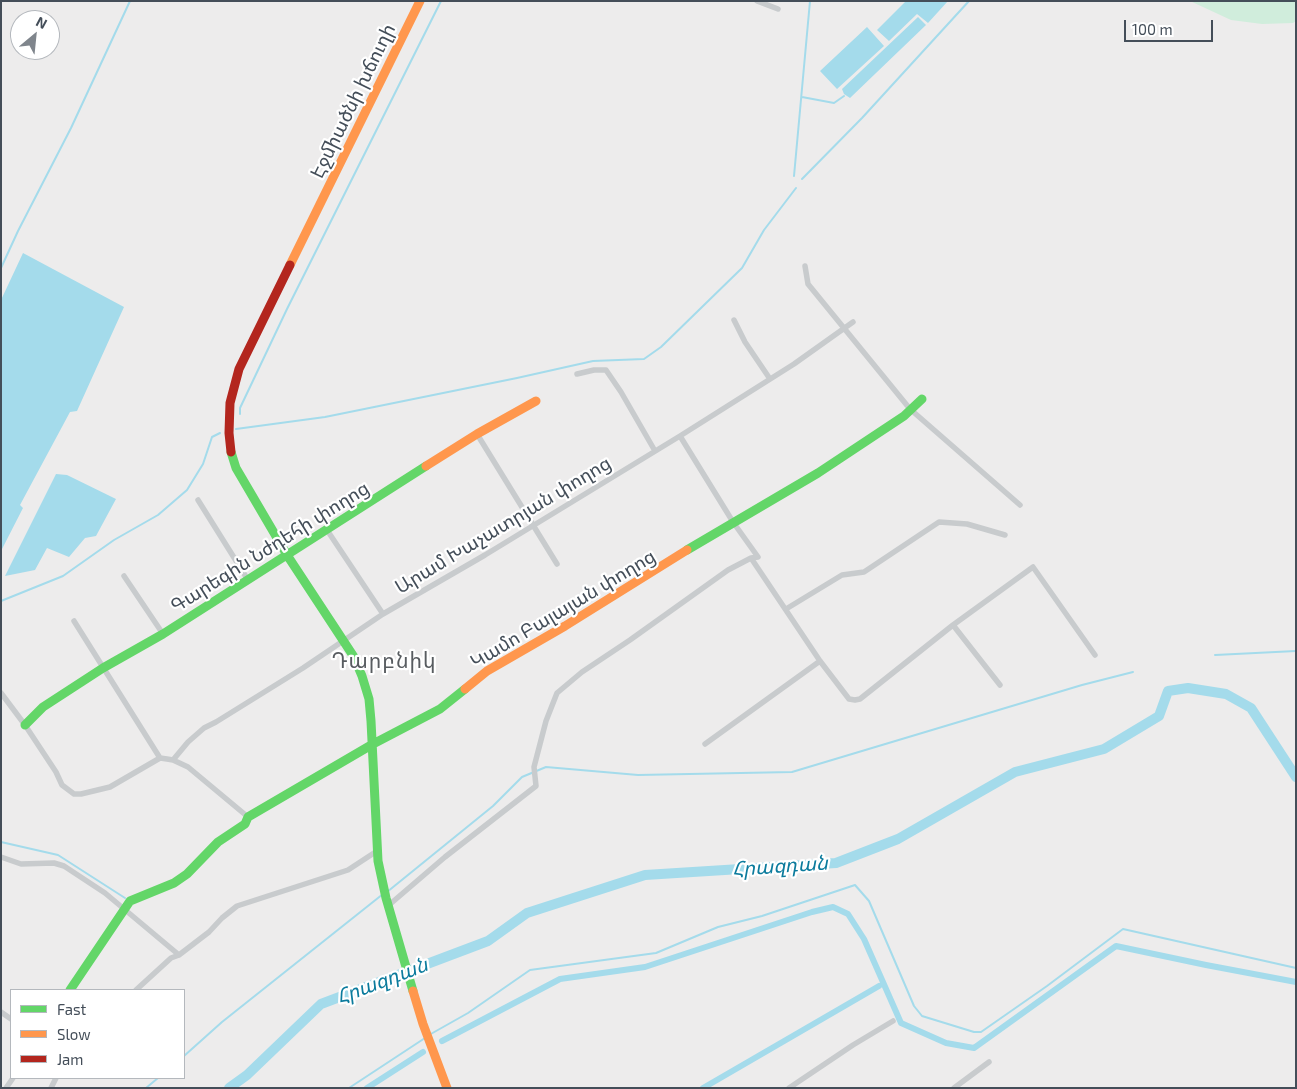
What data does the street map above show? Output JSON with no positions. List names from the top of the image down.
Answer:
{
  "streets": {
    "street": [
      "Էջմիածնի խճուղի",
      "Արամ Խաչատրյան փողոց",
      "Գարեգին Նժդեհի փողոց",
      "Կամո Բալայան փողոց"
    ]
  },
  "crossings": [
    ["Էջմիածնի խճուղի", "Արամ Խաչատրյան փողոց"],
    ["Էջմիածնի խճուղի", "Գարեգին Նժդեհի փողոց"],
    ["Էջմիածնի խճուղի", "Կամո Բալայան փողոց"]
  ],
  "districts": ["Դարբնիկ"],
  "water": ["Հրազդան"],
  "legend": ["Fast", "Slow", "Jam"],
  "scale_bar": "100 m",
  "north": "top right"
}
